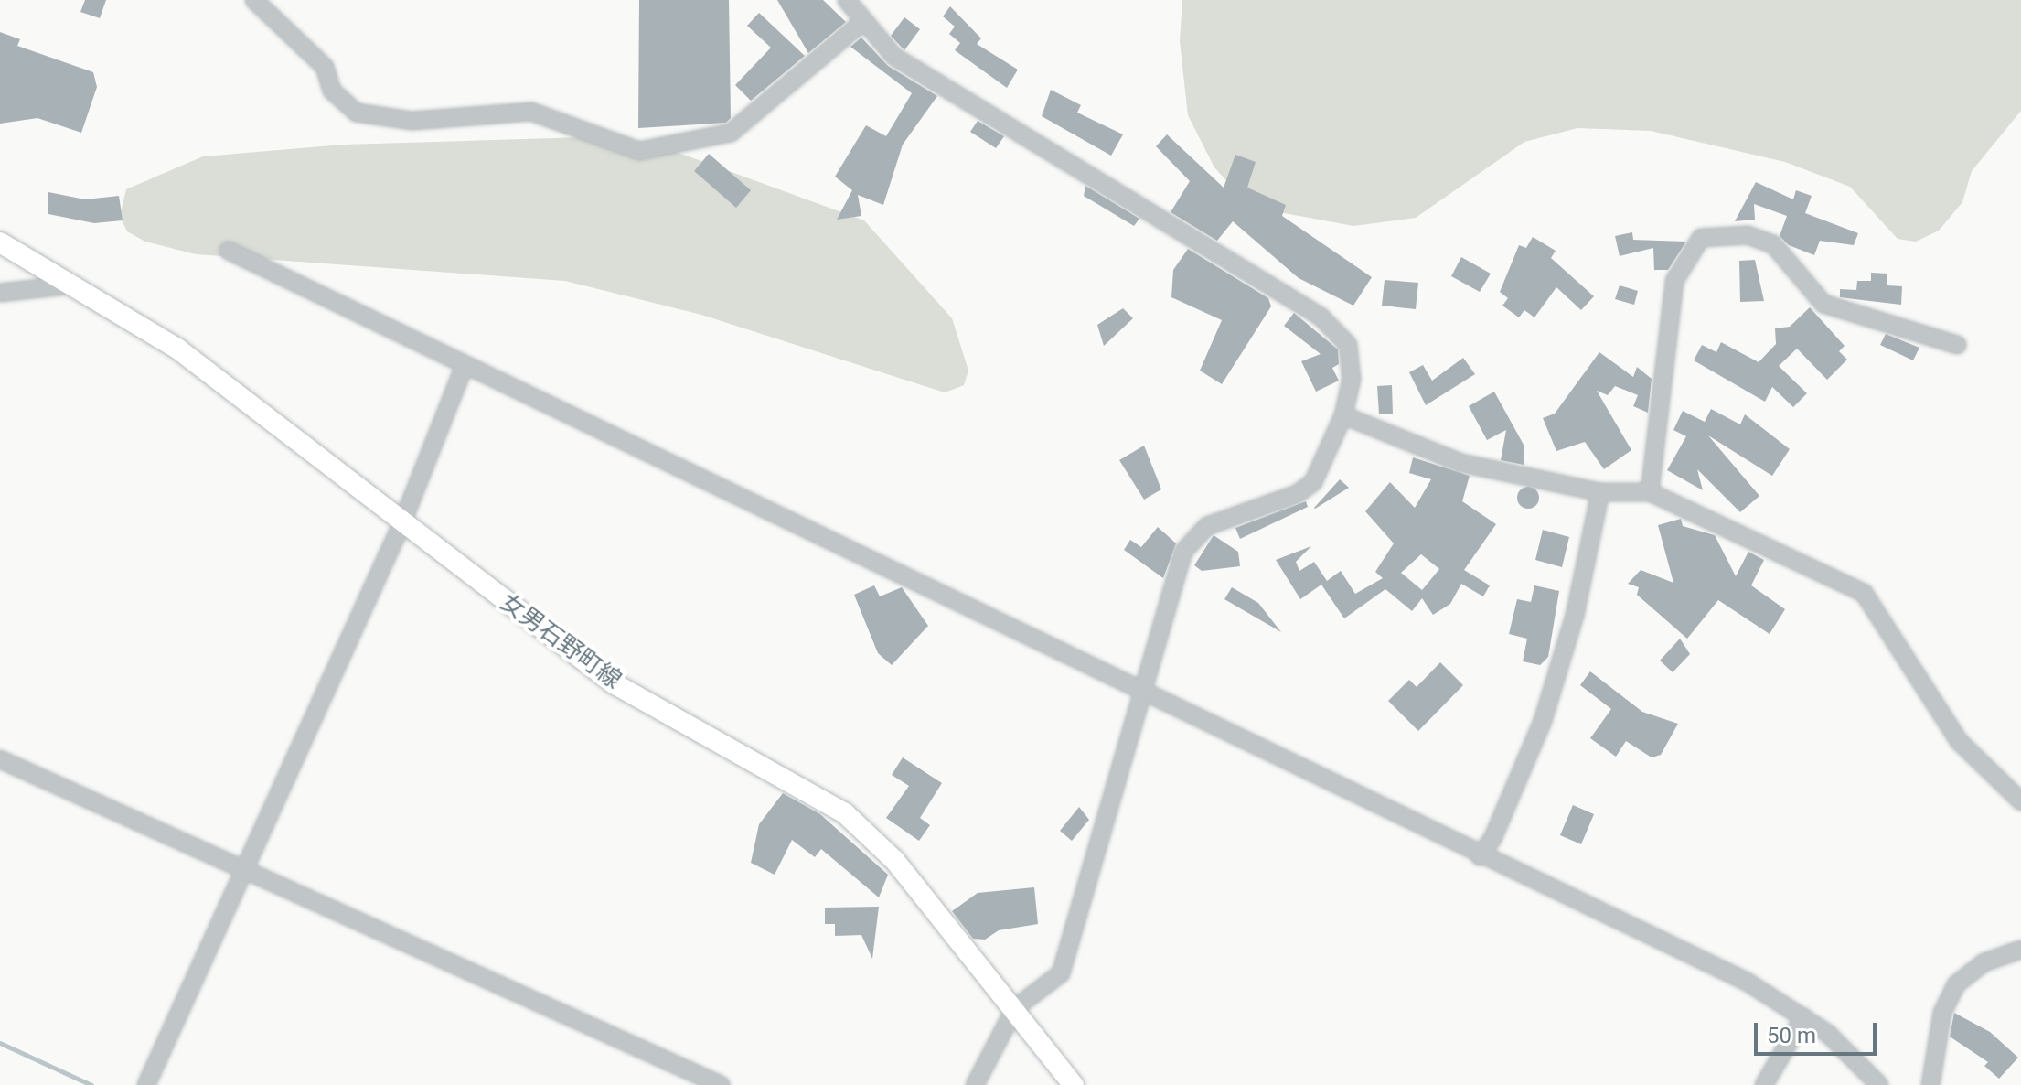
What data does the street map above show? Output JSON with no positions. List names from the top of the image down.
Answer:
{
  "streets": {
    "main road": ["女男石野町線"]
  },
  "scale_bar": "50 m"
}
